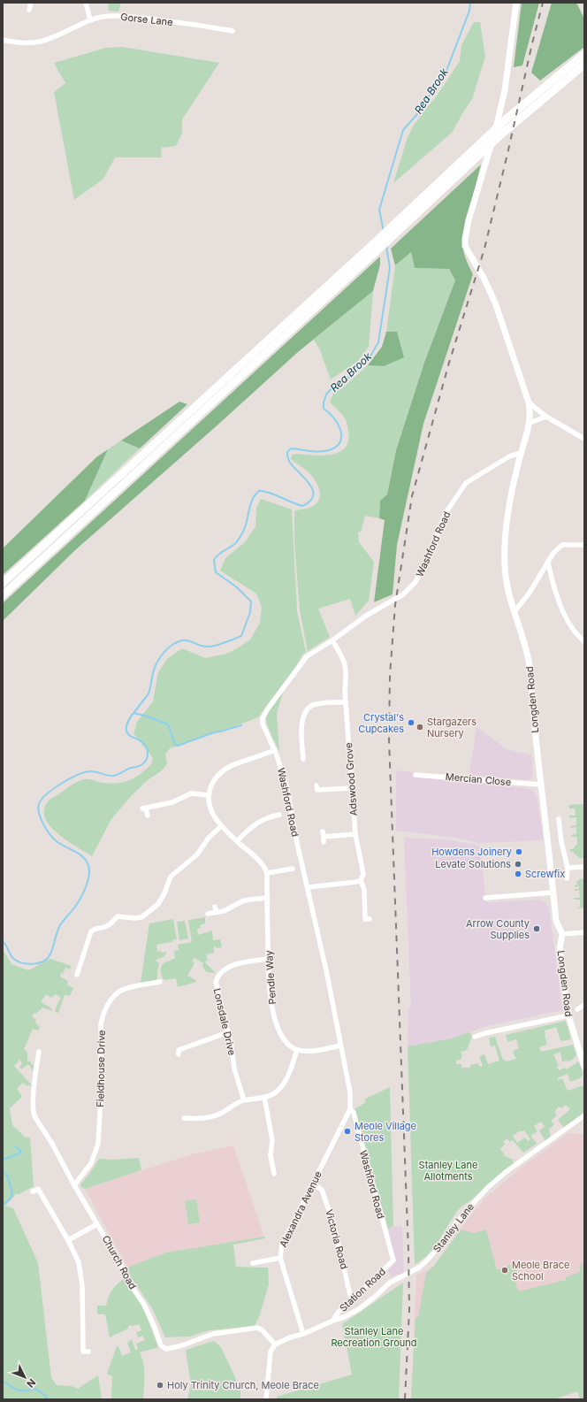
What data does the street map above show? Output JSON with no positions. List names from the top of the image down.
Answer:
{
  "streets": {
    "street": [
      "Gorse Lane",
      "Washford Road",
      "Longden Road",
      "Adswood Grove",
      "Mercian Close",
      "Pendle Way",
      "Lonsdale Drive",
      "Fieldhouse Drive",
      "Alexandra Avenue",
      "Stanley Lane",
      "Victoria Road",
      "Church Road",
      "Station Road"
    ]
  },
  "crossings": [
    ["Washford Road", "Longden Road"],
    ["Washford Road", "Adswood Grove"],
    ["Washford Road", "Alexandra Avenue"],
    ["Washford Road", "Station Road"],
    ["Longden Road", "Mercian Close"],
    ["Pendle Way", "Lonsdale Drive"],
    ["Fieldhouse Drive", "Church Road"],
    ["Alexandra Avenue", "Victoria Road"],
    ["Alexandra Avenue", "Station Road"],
    ["Stanley Lane", "Station Road"],
    ["Victoria Road", "Station Road"],
    ["Church Road", "Station Road"]
  ],
  "water": ["Rea Brook"],
  "parks": ["Stanley Lane Allotments", "Stanley Lane Recreation Ground"],
  "places": [
    "Crystal's Cupcakes",
    "Stargazers Nursery",
    "Howdens Joinery",
    "Levate Solutions",
    "Screwfix",
    "Arrow County Supplies",
    "Meole Village Stores",
    "Meole Brace School",
    "Holy Trinity Church, Meole Brace"
  ],
  "north": "bottom right"
}
